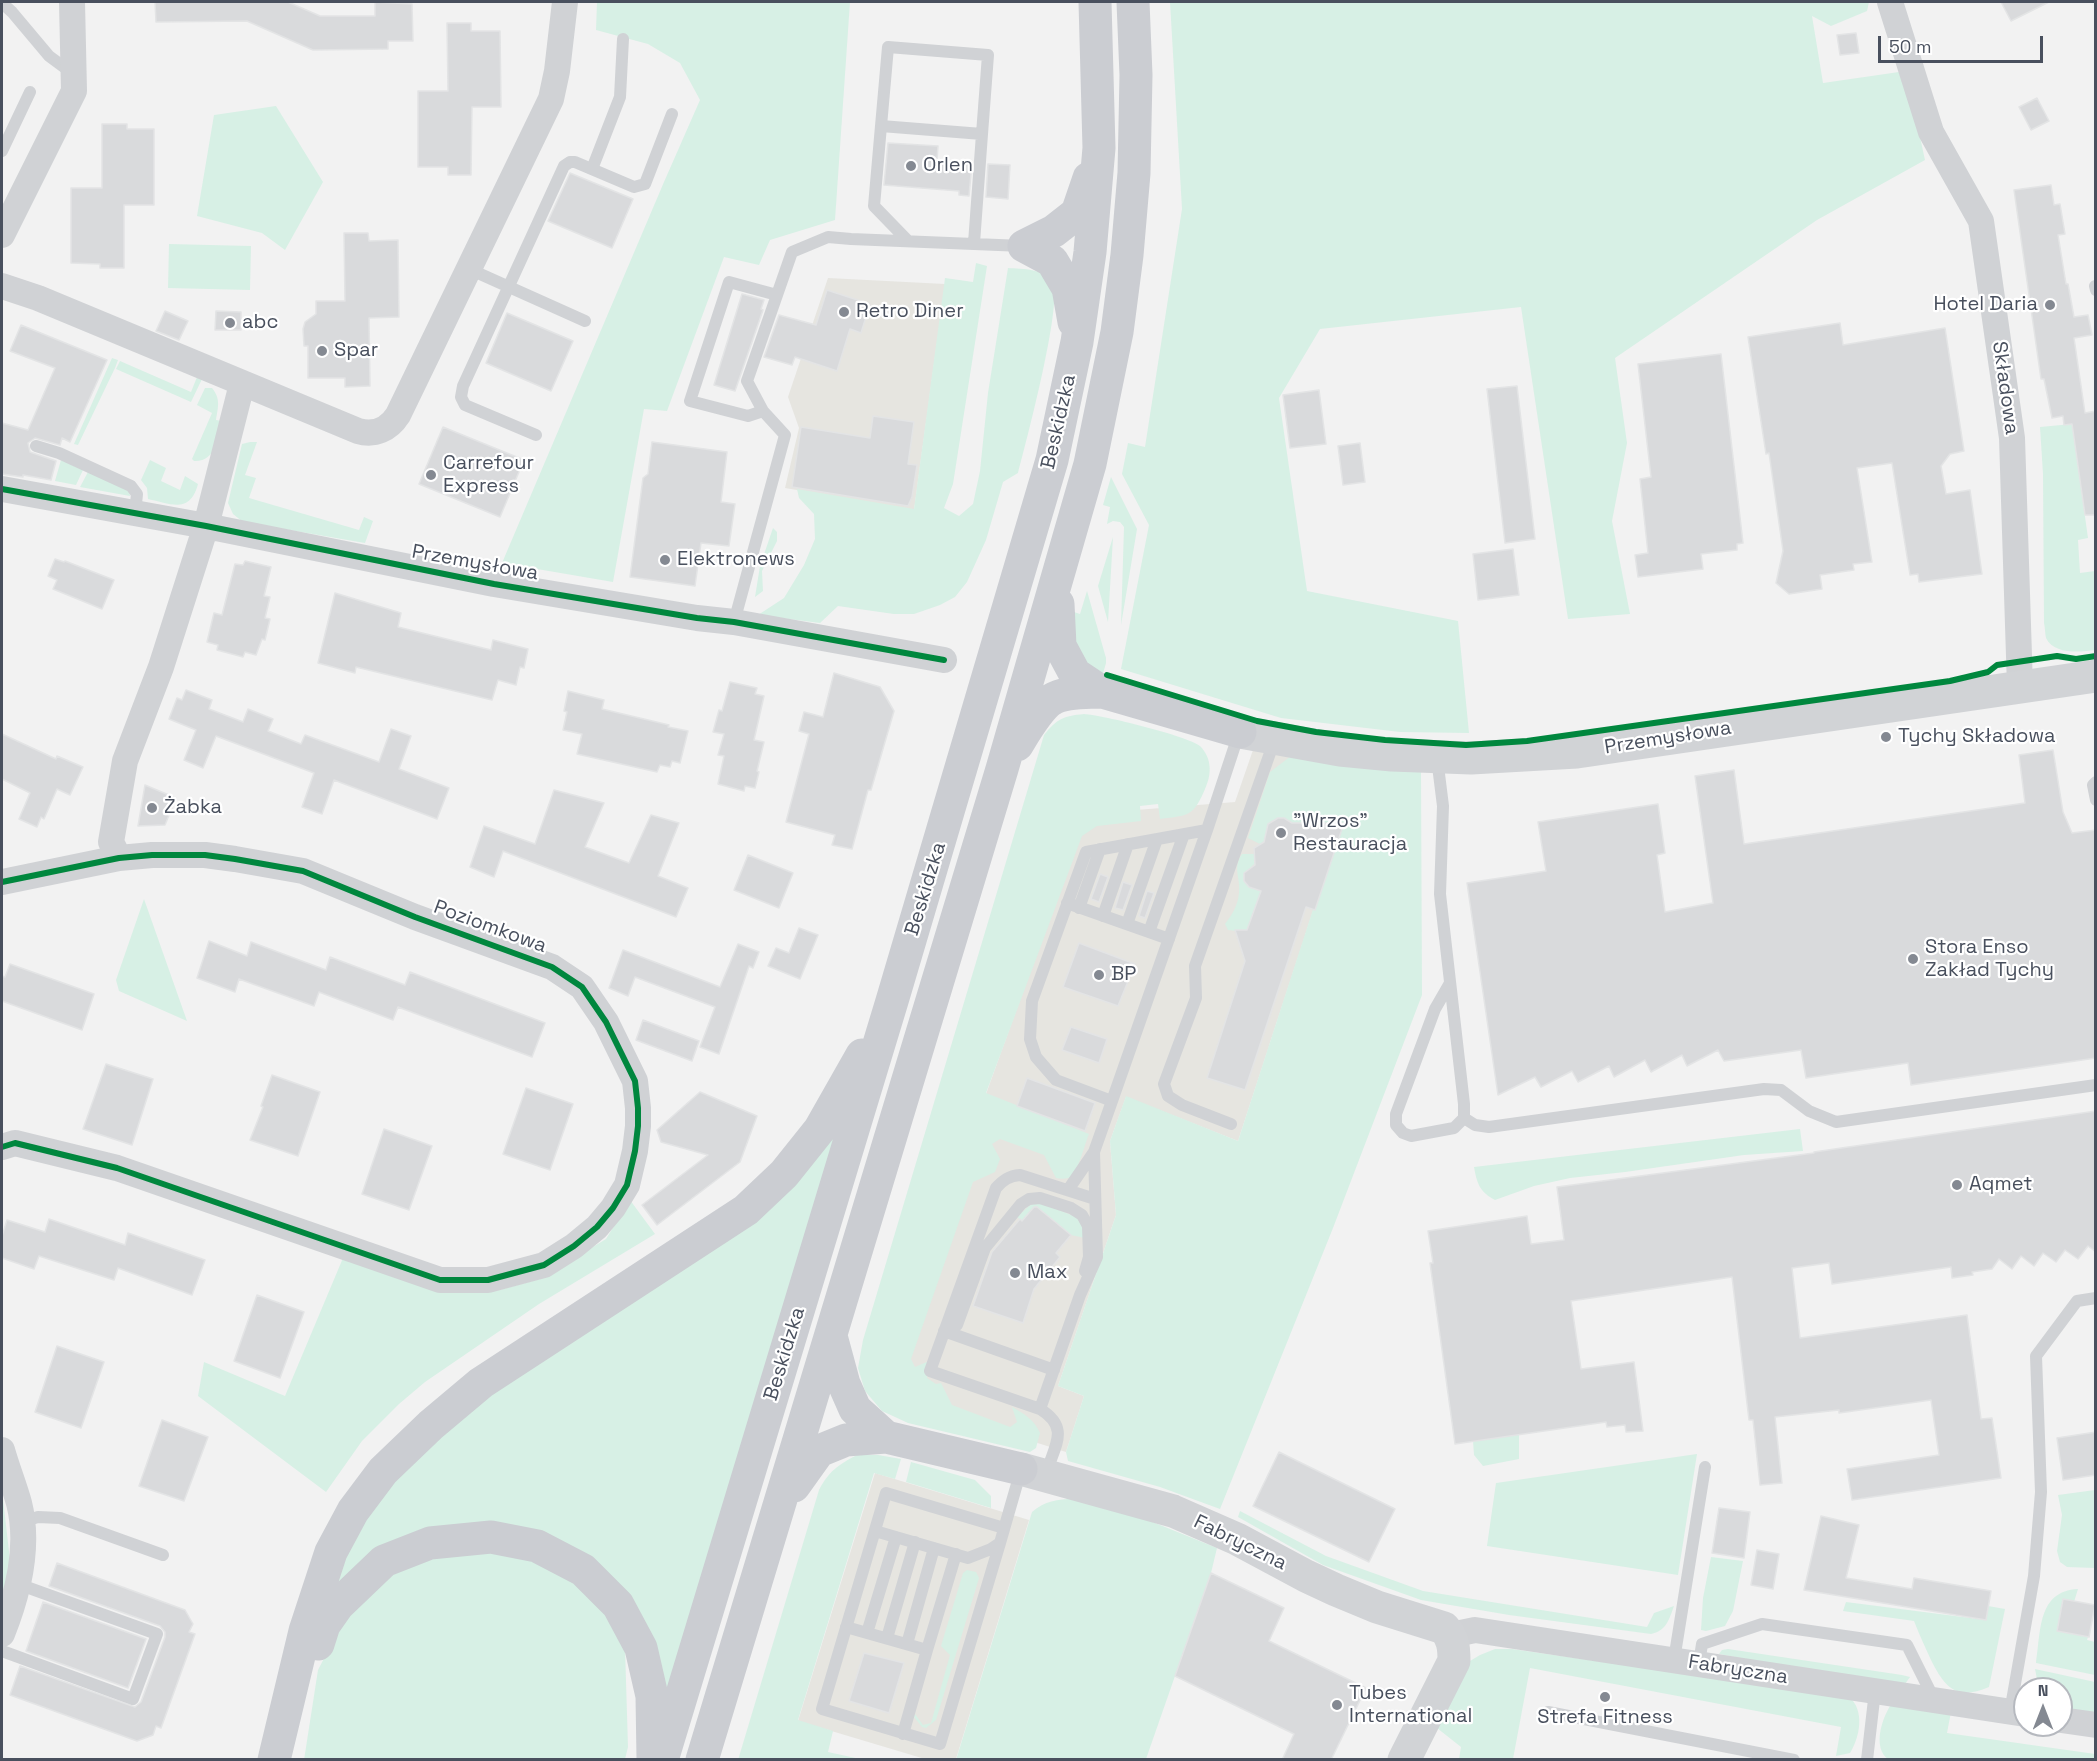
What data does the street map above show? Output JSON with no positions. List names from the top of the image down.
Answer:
{
  "streets": {
    "main road": ["Beskidzka"],
    "street": [
      "Składowa",
      "Przemysłowa",
      "Poziomkowa",
      "Fabryczna"
    ]
  },
  "crossings": [
    ["Składowa", "Przemysłowa"]
  ],
  "places": [
    "Orlen",
    "Hotel Daria",
    "Retro Diner",
    "abc",
    "Spar",
    "Carrefour Express",
    "Elektronews",
    "Tychy Składowa",
    "Żabka",
    "\"Wrzos\" Restauracja",
    "Stora Enso Zakład Tychy",
    "BP",
    "Aqmet",
    "Max",
    "Strefa Fitness",
    "Tubes International"
  ],
  "scale_bar": "50 m",
  "north": "top"
}
